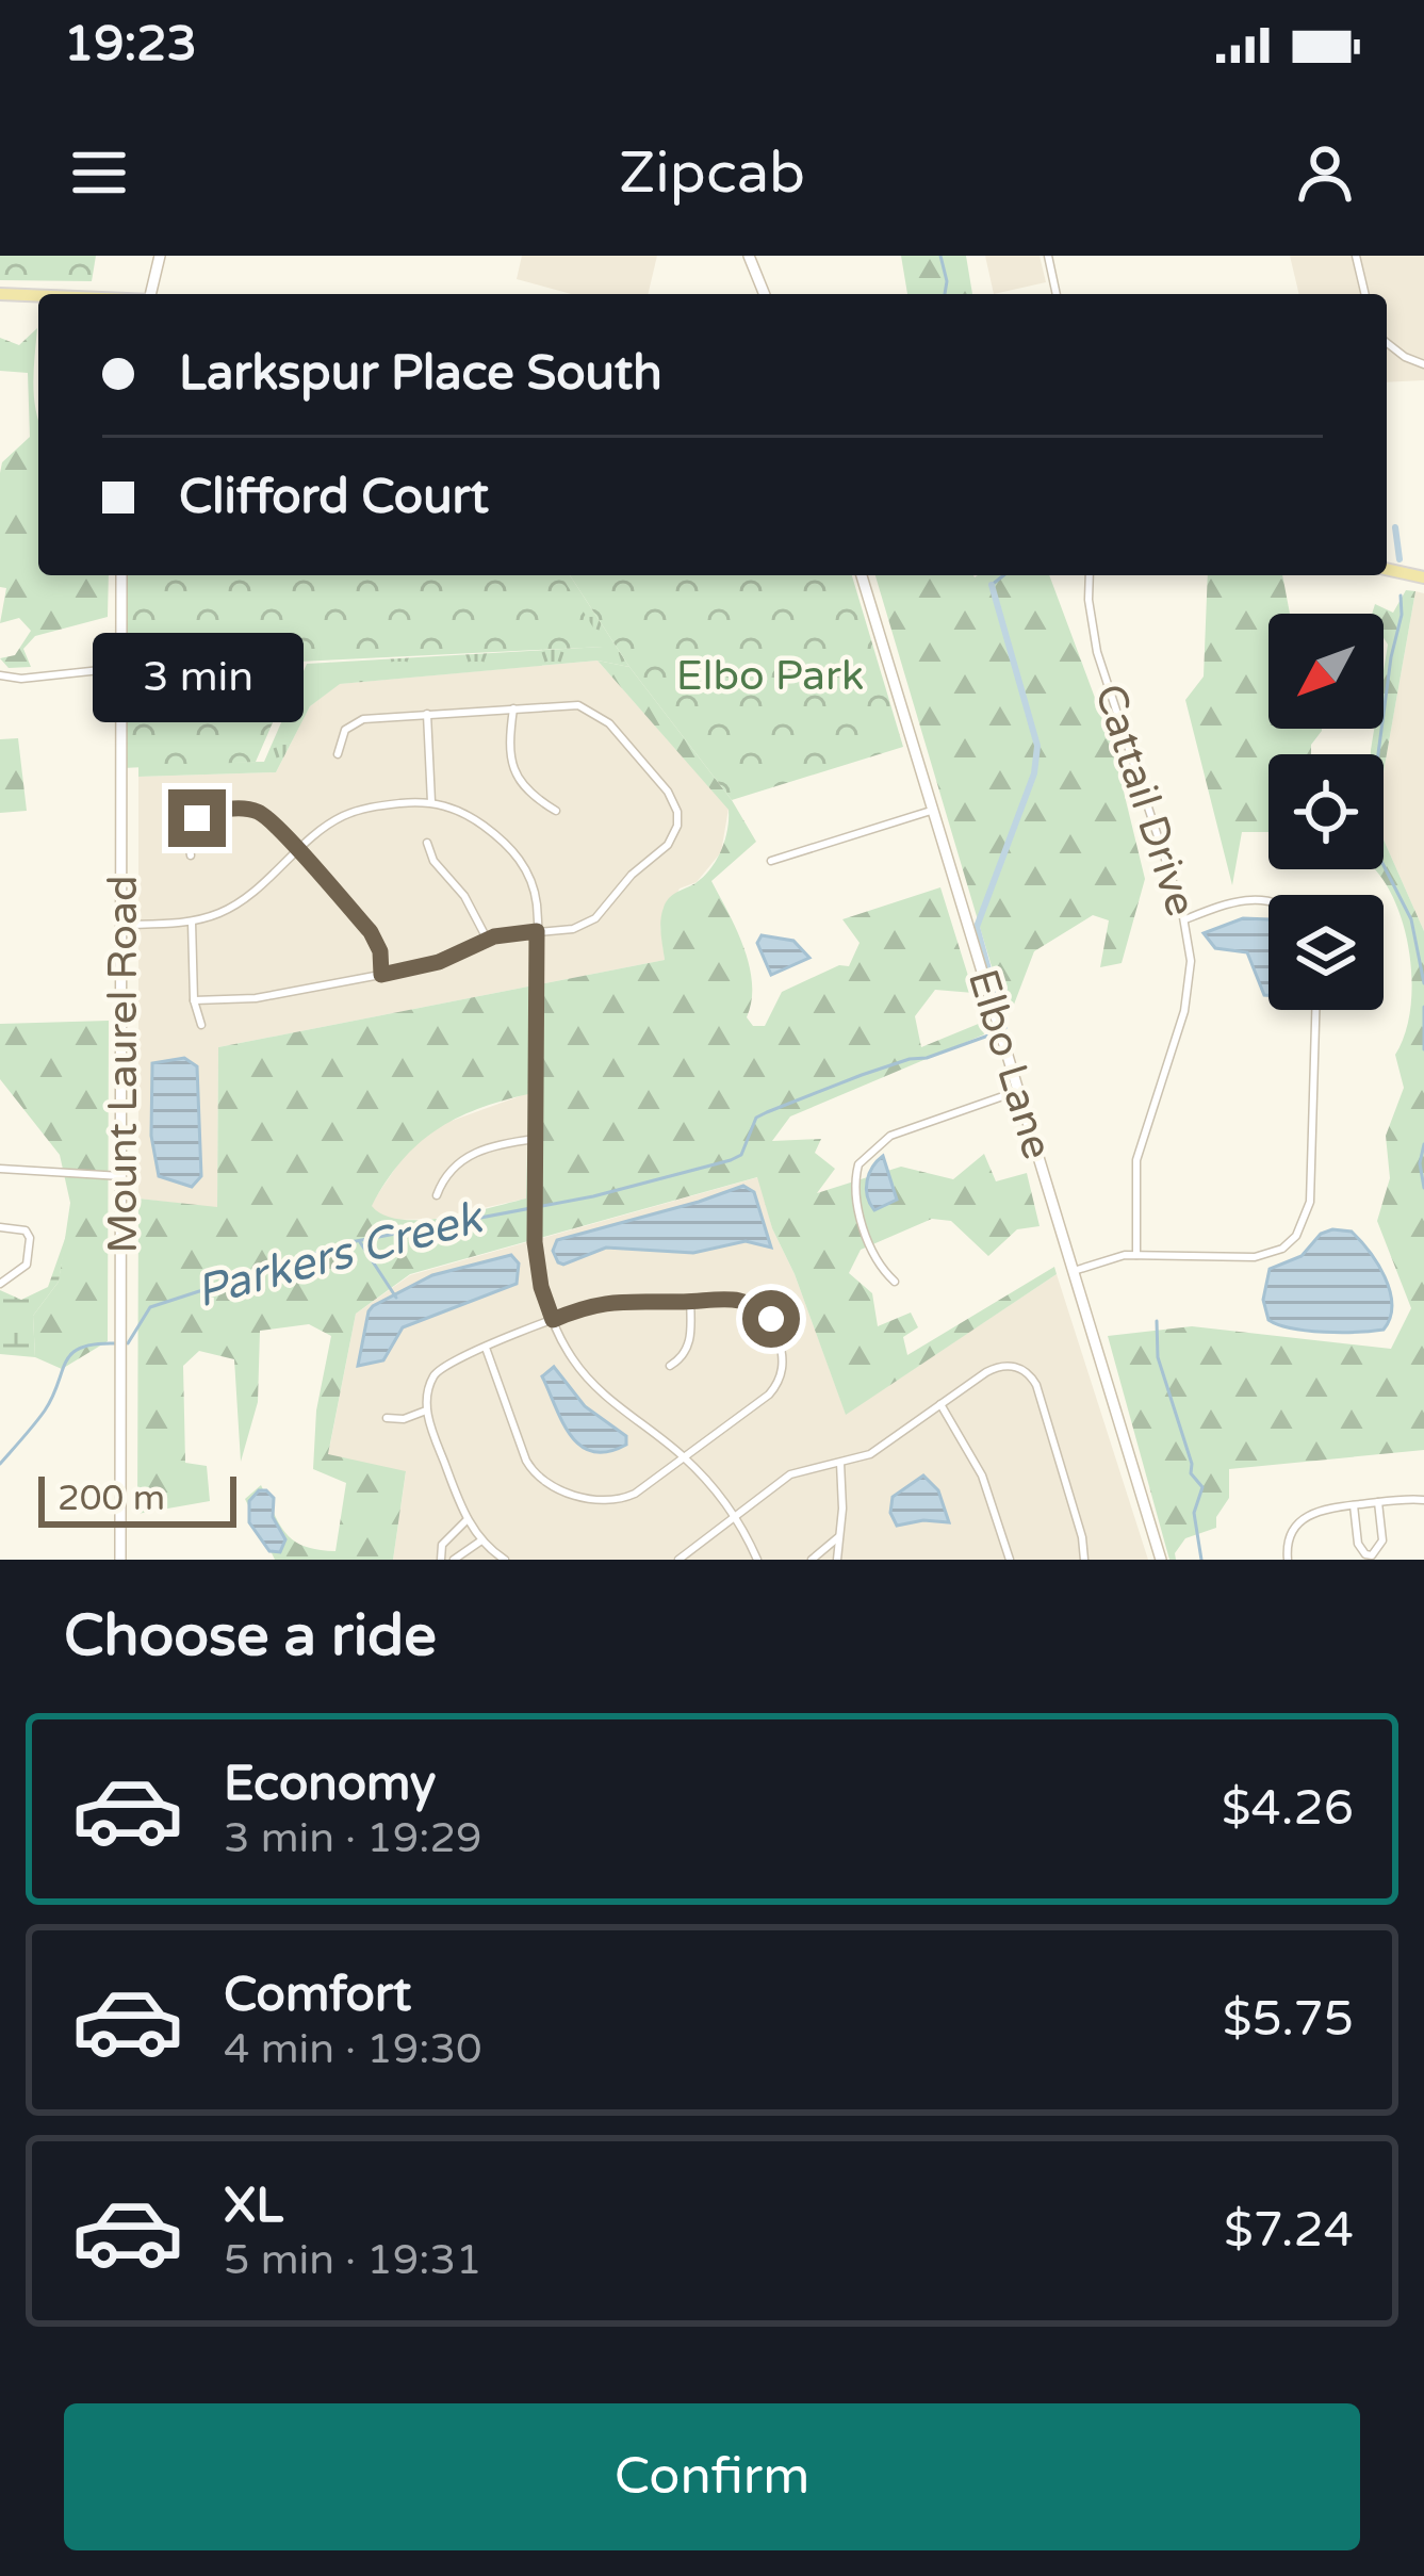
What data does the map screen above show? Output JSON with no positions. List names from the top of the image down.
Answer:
{
  "streets": {
    "street": ["Cattail Drive", "Mount Laurel Road", "Elbo Lane"]
  },
  "water": ["Parkers Creek"],
  "parks": ["Elbo Park"],
  "scale_bar": "200 m",
  "north": "bottom left",
  "page": {
    "status": "19:23",
    "header": "Zipcab",
    "banner": ["Larkspur Place South", "Clifford Court"],
    "bubble": "3 min",
    "scale": "200 m",
    "heading": "Choose a ride",
    "list": [
      {
        "name": "Economy",
        "note": "3 min · 19:29",
        "value": "$4.26"
      },
      {
        "name": "Comfort",
        "note": "4 min · 19:30",
        "value": "$5.75"
      },
      {
        "name": "XL",
        "note": "5 min · 19:31",
        "value": "$7.24"
      }
    ],
    "buttons": "Confirm"
  }
}
